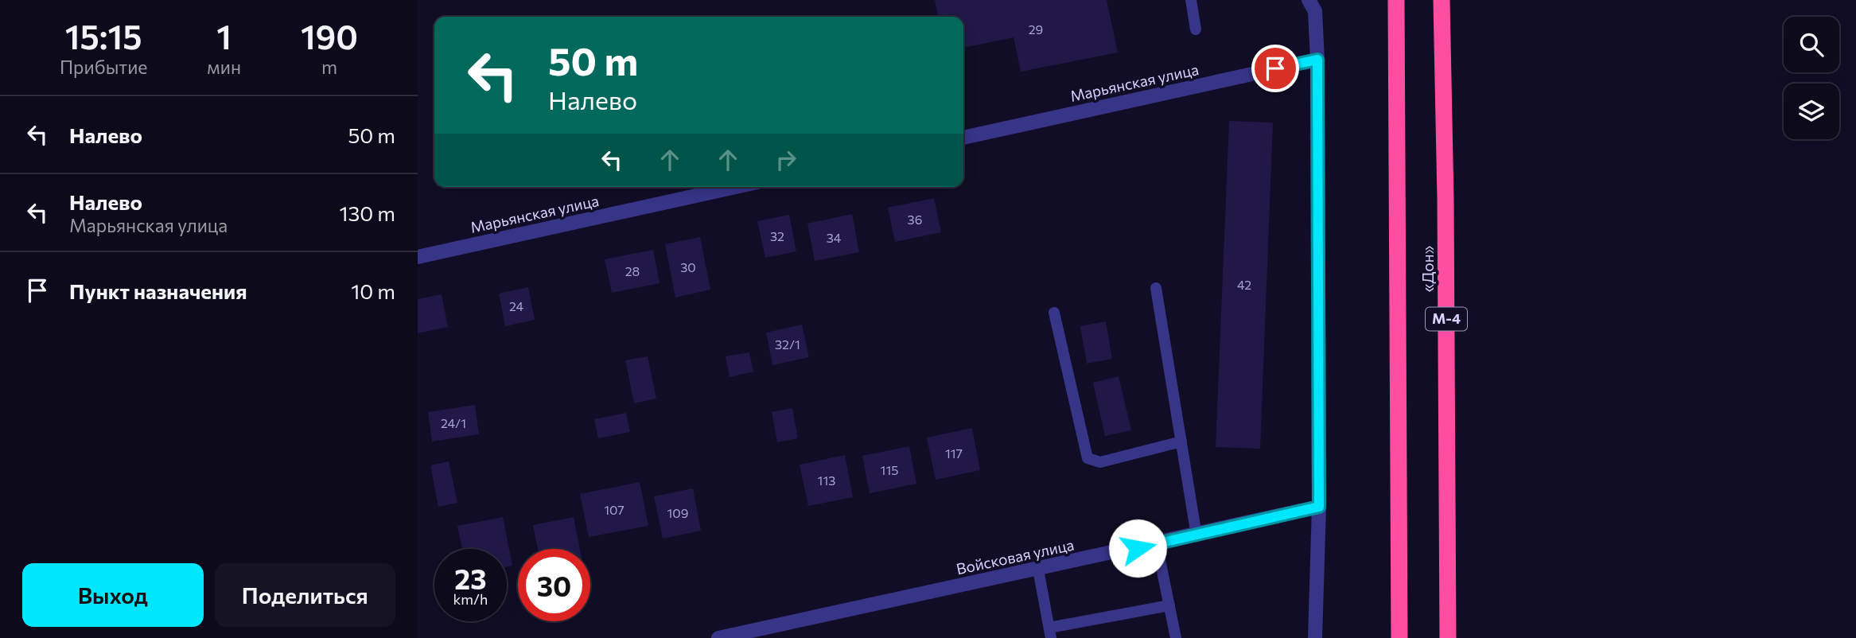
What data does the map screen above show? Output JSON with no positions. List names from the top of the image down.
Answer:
{
  "streets": {
    "highway": ["«Дон»", "М-4"],
    "street": ["Марьянская улица", "Войсковая улица"]
  },
  "house_numbers": [
    "29",
    "36",
    "32",
    "34",
    "30",
    "28",
    "42",
    "24",
    "32/1",
    "24/1",
    "117",
    "115",
    "113",
    "107",
    "109"
  ],
  "page": {
    "eta": [
      "15:15",
      "Прибытие",
      "1",
      "мин",
      "190",
      "m"
    ],
    "turn": ["50 m", "Налево"],
    "list": [
      {
        "name": "Налево",
        "value": "50 m"
      },
      {
        "name": "Налево",
        "note": "Марьянская улица",
        "value": "130 m"
      },
      {
        "name": "Пункт назначения",
        "value": "10 m"
      }
    ],
    "speed": "23 km/h",
    "limit": "30",
    "buttons": ["Выход", "Поделиться"]
  }
}
